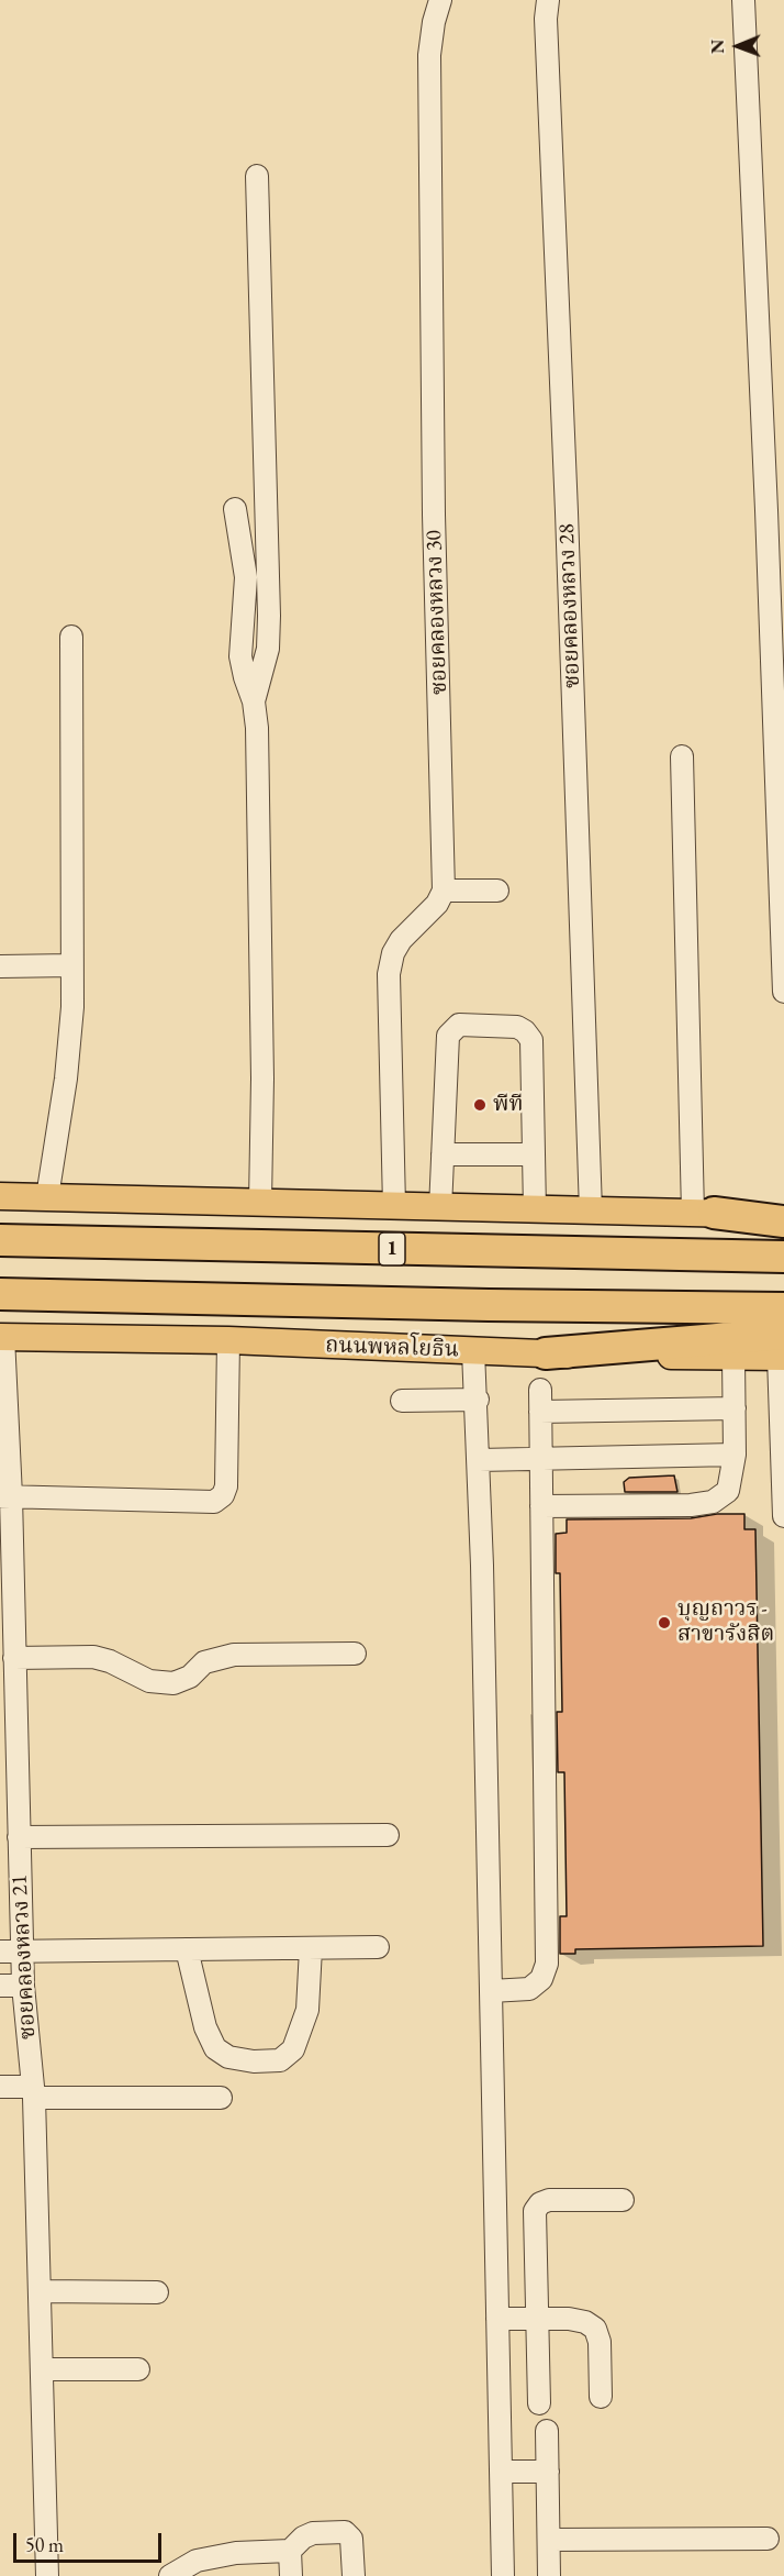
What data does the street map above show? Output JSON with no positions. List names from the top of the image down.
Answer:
{
  "streets": {
    "highway": ["1", "ถนนพหลโยธิน"],
    "street": ["ซอยคลองหลวง 28", "ซอยคลองหลวง 30", "ซอยคลองหลวง 21"]
  },
  "crossings": [
    ["ซอยคลองหลวง 28", "1"],
    ["ถนนพหลโยธิน", "ซอยคลองหลวง 21"]
  ],
  "places": ["พีที", "บุญถาวร - สาขารังสิต"],
  "scale_bar": "50 m",
  "north": "left"
}
